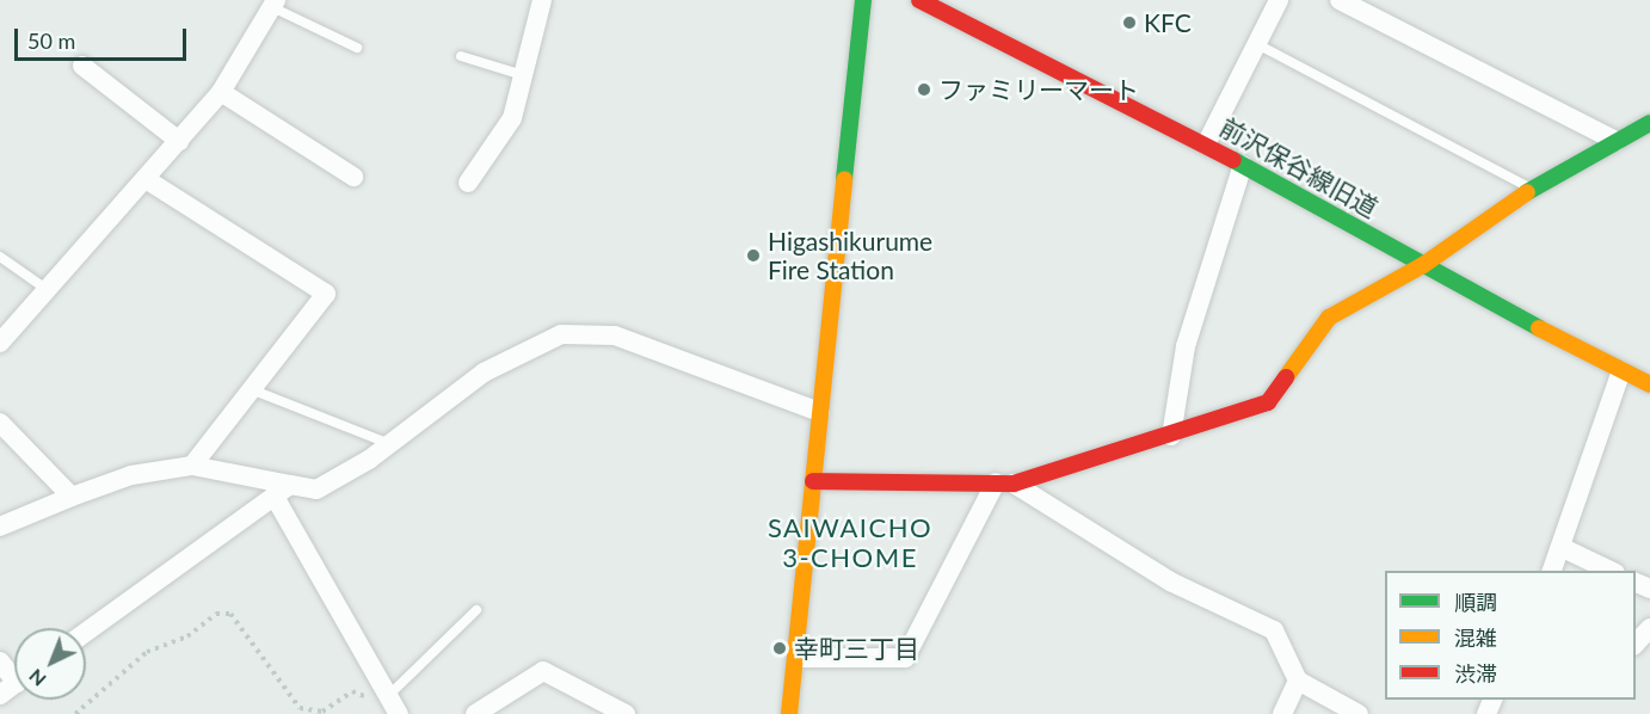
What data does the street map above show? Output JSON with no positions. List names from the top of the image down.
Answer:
{
  "streets": {
    "street": ["前沢保谷線旧道"]
  },
  "districts": ["SAIWAICHO 3-CHOME"],
  "places": [
    "KFC",
    "ファミリーマート",
    "Higashikurume Fire Station",
    "幸町三丁目"
  ],
  "legend": ["順調", "混雑", "渋滞"],
  "scale_bar": "50 m",
  "north": "bottom left"
}
